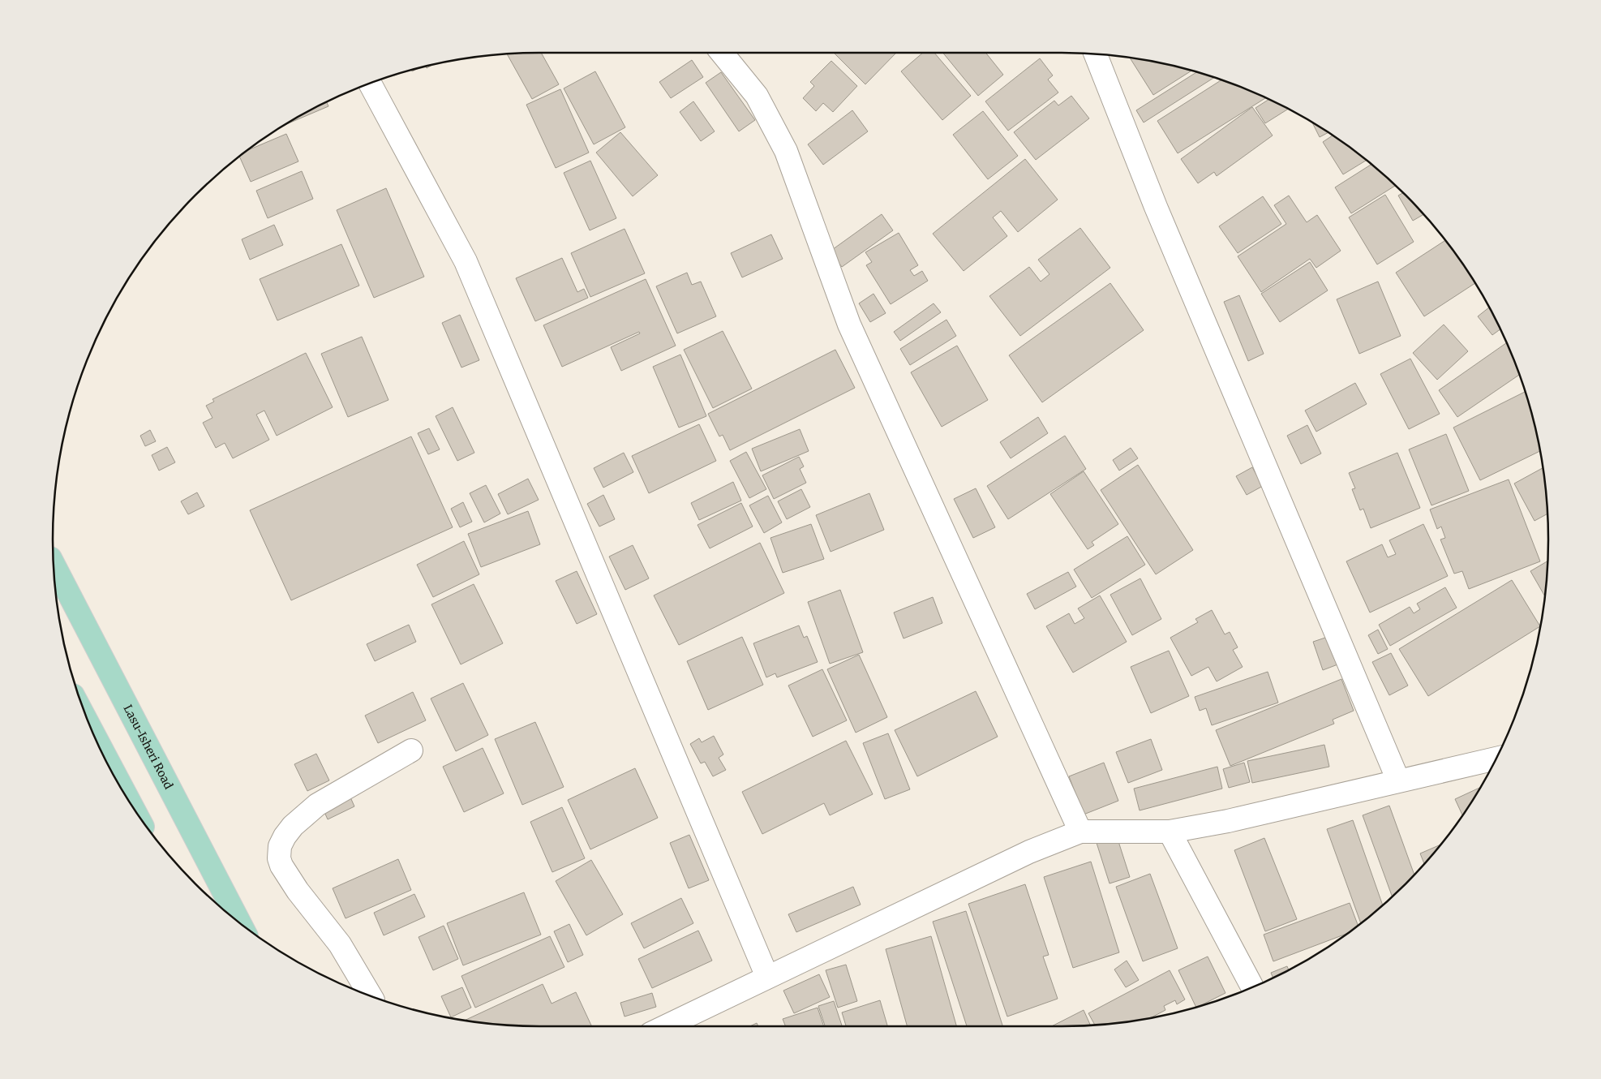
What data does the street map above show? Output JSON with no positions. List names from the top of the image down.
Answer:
{
  "streets": {
    "main road": ["Lasu-Isheri Road"]
  }
}
